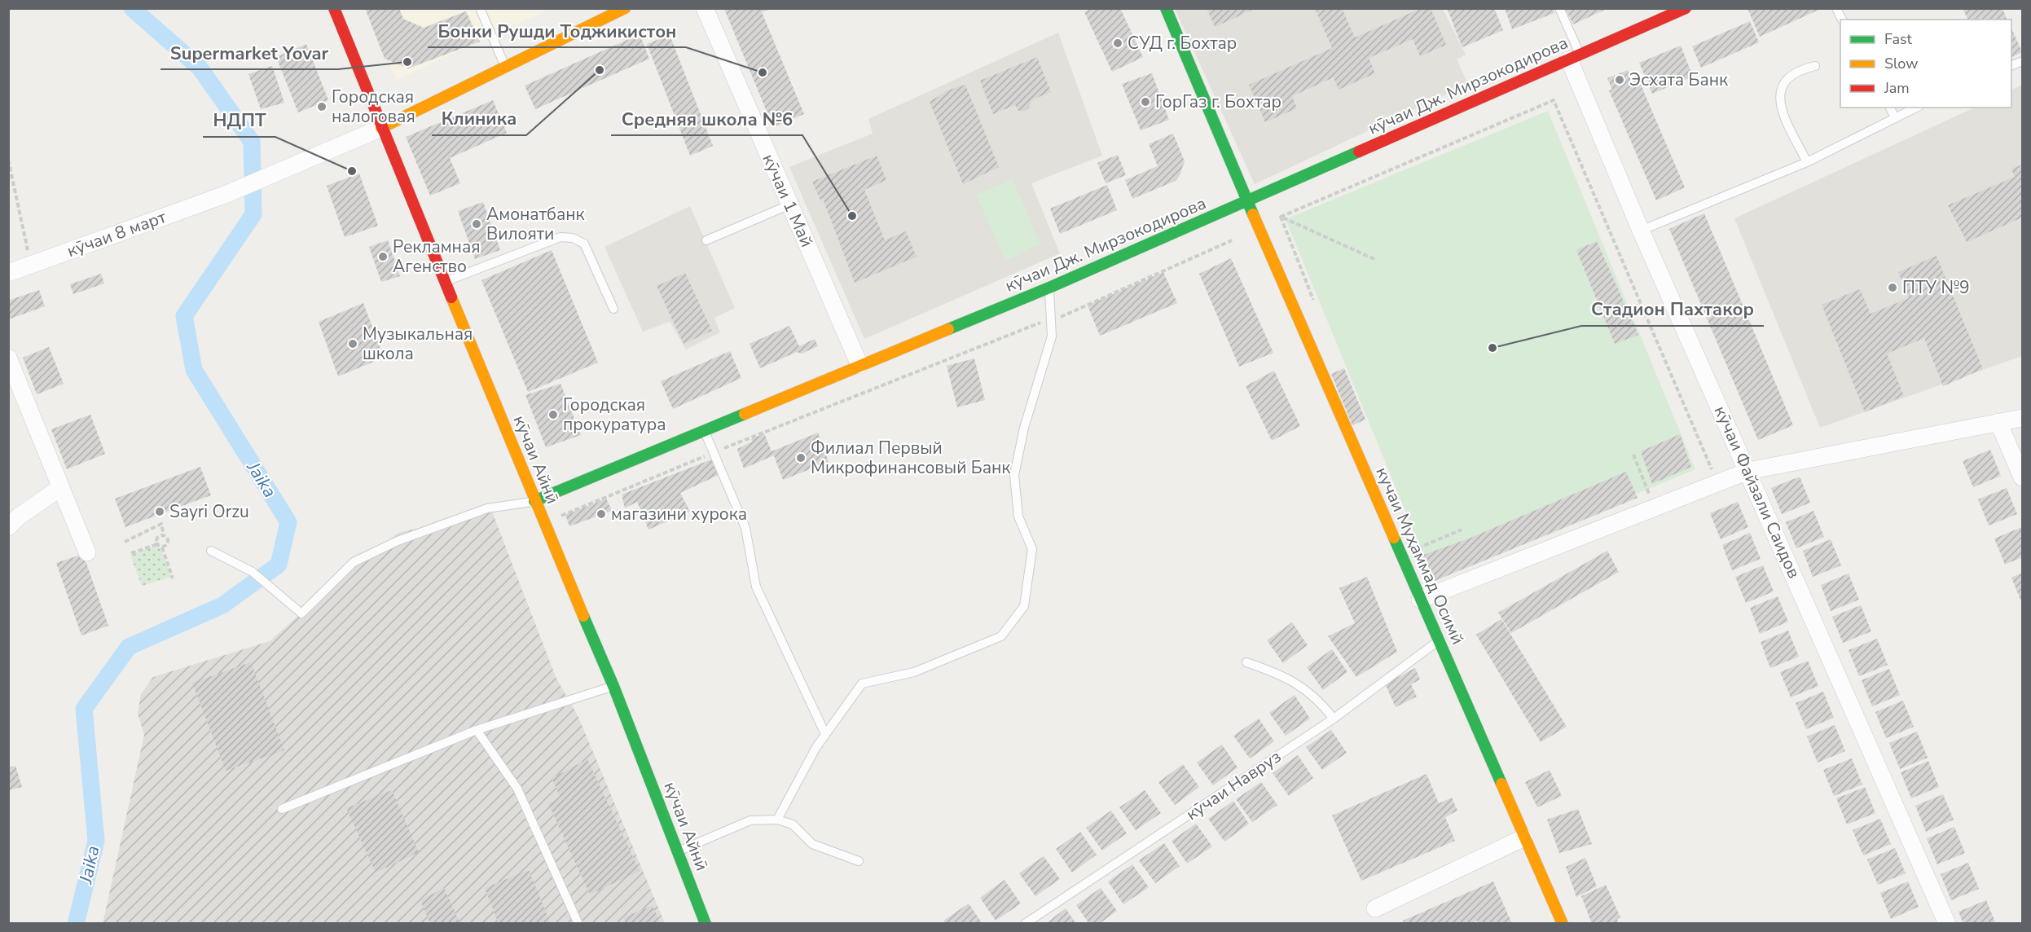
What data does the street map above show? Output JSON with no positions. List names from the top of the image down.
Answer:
{
  "streets": {
    "street": [
      "кӯчаи Дж. Мирзокодирова",
      "кӯчаи 1 Май",
      "кӯчаи 8 март",
      "кӯчаи Айнӣ",
      "кӯчаи Файзали Саидов",
      "кучаи Муҳаммад Осимй"
    ],
    "lane": ["кӯчаи Навруз"]
  },
  "crossings": [
    ["кӯчаи Дж. Мирзокодирова", "кӯчаи 1 Май"],
    ["кӯчаи Дж. Мирзокодирова", "кӯчаи Айнӣ"],
    ["кӯчаи Дж. Мирзокодирова", "кӯчаи Файзали Саидов"],
    ["кӯчаи Дж. Мирзокодирова", "кучаи Муҳаммад Осимй"],
    ["кӯчаи 8 март", "кӯчаи Айнӣ"],
    ["кучаи Муҳаммад Осимй", "кӯчаи Навруз"]
  ],
  "water": ["Jaika"],
  "places": [
    "СУД г. Бохтар",
    "Supermarket Yovar",
    "Клиника",
    "Бонки Рушди Тоджикистон",
    "Эсхата Банк",
    "ГорГаз г. Бохтар",
    "Городская налоговая",
    "НДПТ",
    "Средняя школа №6",
    "Амонатбанк Вилояти",
    "Рекламная Агенство",
    "ПТУ №9",
    "Музыкальная школа",
    "Стадион Пахтакор",
    "Городская прокуратура",
    "Филиал Первый Микрофинансовый Банк",
    "Sayri Orzu",
    "магазини хурока"
  ],
  "legend": ["Fast", "Slow", "Jam"]
}
